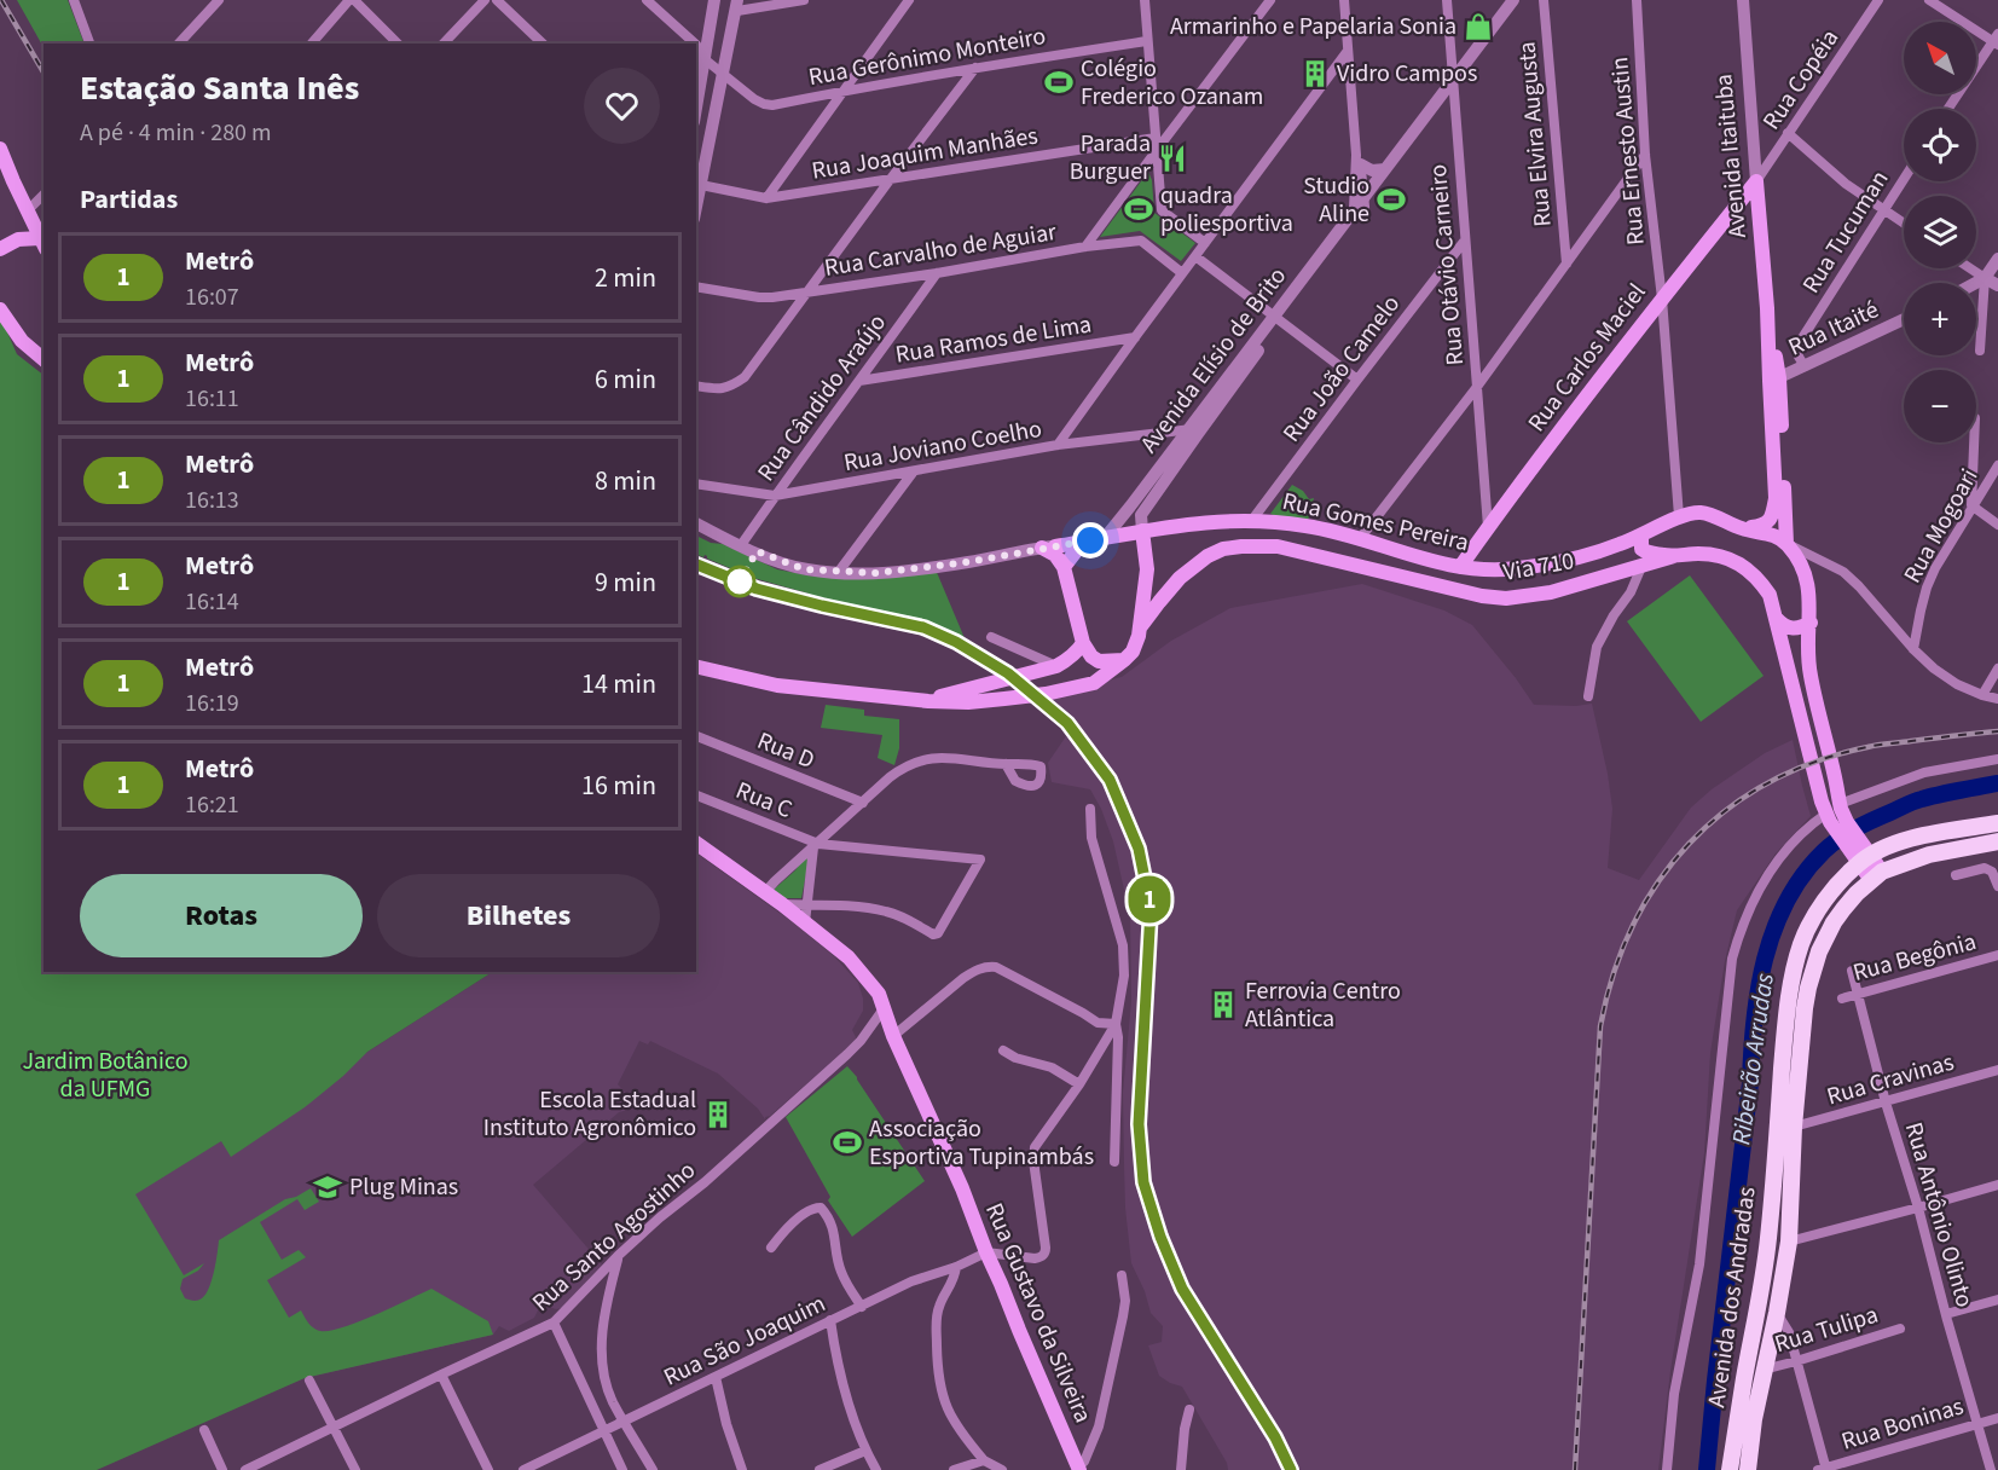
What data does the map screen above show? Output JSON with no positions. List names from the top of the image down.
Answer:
{
  "streets": {
    "main road": [
      "Avenida Itaituba",
      "Rua Carlos Maciel",
      "Rua Gomes Pereira",
      "Via 710",
      "Avenida dos Andradas",
      "Rua Gustavo da Silveira"
    ],
    "street": [
      "Rua Gerônimo Monteiro",
      "Rua Copéia",
      "Rua Elvira Augusta",
      "Rua Ernesto Austin",
      "Rua Joaquim Manhães",
      "Rua Tucuman",
      "Rua Carvalho de Aguiar",
      "Rua Otávio Carneiro",
      "Rua Itaité",
      "Rua Ramos de Lima",
      "Avenida Elísio de Brito",
      "Rua João Camelo",
      "Rua Cândido Araújo",
      "Rua Joviano Coelho",
      "Rua Mogoari",
      "Rua D",
      "Rua C",
      "Rua Begônia",
      "Rua Cravinas",
      "Rua Antônio Olinto",
      "Rua Santo Agostinho",
      "Rua Tulipa",
      "Rua São Joaquim",
      "Rua Boninas"
    ]
  },
  "crossings": [
    ["Rua Copéia", "Avenida Itaituba"],
    ["Rua Copéia", "Rua Carlos Maciel"],
    ["Rua Ernesto Austin", "Rua Carlos Maciel"],
    ["Rua Ernesto Austin", "Rua Gomes Pereira"],
    ["Avenida Itaituba", "Rua Itaité"],
    ["Avenida Itaituba", "Rua Carlos Maciel"],
    ["Avenida Itaituba", "Rua Gomes Pereira"],
    ["Rua Tucuman", "Rua Itaité"],
    ["Rua Carvalho de Aguiar", "Rua Cândido Araújo"],
    ["Rua Otávio Carneiro", "Rua Carlos Maciel"],
    ["Rua Otávio Carneiro", "Avenida Elísio de Brito"],
    ["Rua Otávio Carneiro", "Rua João Camelo"],
    ["Rua Ramos de Lima", "Rua Cândido Araújo"],
    ["Rua Carlos Maciel", "Rua Gomes Pereira"],
    ["Avenida Elísio de Brito", "Rua Joviano Coelho"],
    ["Avenida Elísio de Brito", "Rua Gomes Pereira"],
    ["Rua João Camelo", "Rua Gomes Pereira"],
    ["Rua Cândido Araújo", "Rua Joviano Coelho"],
    ["Rua Cândido Araújo", "Rua Gomes Pereira"],
    ["Rua Begônia", "Rua Antônio Olinto"],
    ["Rua Cravinas", "Rua Antônio Olinto"],
    ["Rua Cravinas", "Avenida dos Andradas"],
    ["Rua Antônio Olinto", "Rua Boninas"],
    ["Rua Santo Agostinho", "Rua Gustavo da Silveira"],
    ["Avenida dos Andradas", "Rua Tulipa"],
    ["Rua Gustavo da Silveira", "Rua São Joaquim"]
  ],
  "water": ["Ribeirão Arrudas"],
  "parks": ["Jardim Botânico da UFMG"],
  "places": {
    "shop": ["Armarinho e Papelaria Sonia"],
    "building": ["Vidro Campos", "Ferrovia Centro Atlântica", "Escola Estadual Instituto Agronômico"],
    "sports": [
      "Colégio Frederico Ozanam",
      "Studio Aline",
      "quadra poliesportiva",
      "Associação Esportiva Tupinambás"
    ],
    "restaurant": ["Parada Burguer"],
    "school or university": ["Plug Minas"]
  },
  "lines": ["metro line 1"],
  "north": "top left",
  "page": {
    "on_map": "1",
    "map_buttons": ["+", "−"],
    "heading": [
      ["Estação Santa Inês", "A pé · 4 min · 280 m"],
      "Partidas"
    ],
    "list": [
      {
        "mark": "1",
        "name": "Metrô",
        "note": "16:07",
        "value": "2 min"
      },
      {
        "mark": "1",
        "name": "Metrô",
        "note": "16:11",
        "value": "6 min"
      },
      {
        "mark": "1",
        "name": "Metrô",
        "note": "16:13",
        "value": "8 min"
      },
      {
        "mark": "1",
        "name": "Metrô",
        "note": "16:14",
        "value": "9 min"
      },
      {
        "mark": "1",
        "name": "Metrô",
        "note": "16:19",
        "value": "14 min"
      },
      {
        "mark": "1",
        "name": "Metrô",
        "note": "16:21",
        "value": "16 min"
      }
    ],
    "buttons": ["Rotas", "Bilhetes"]
  }
}
